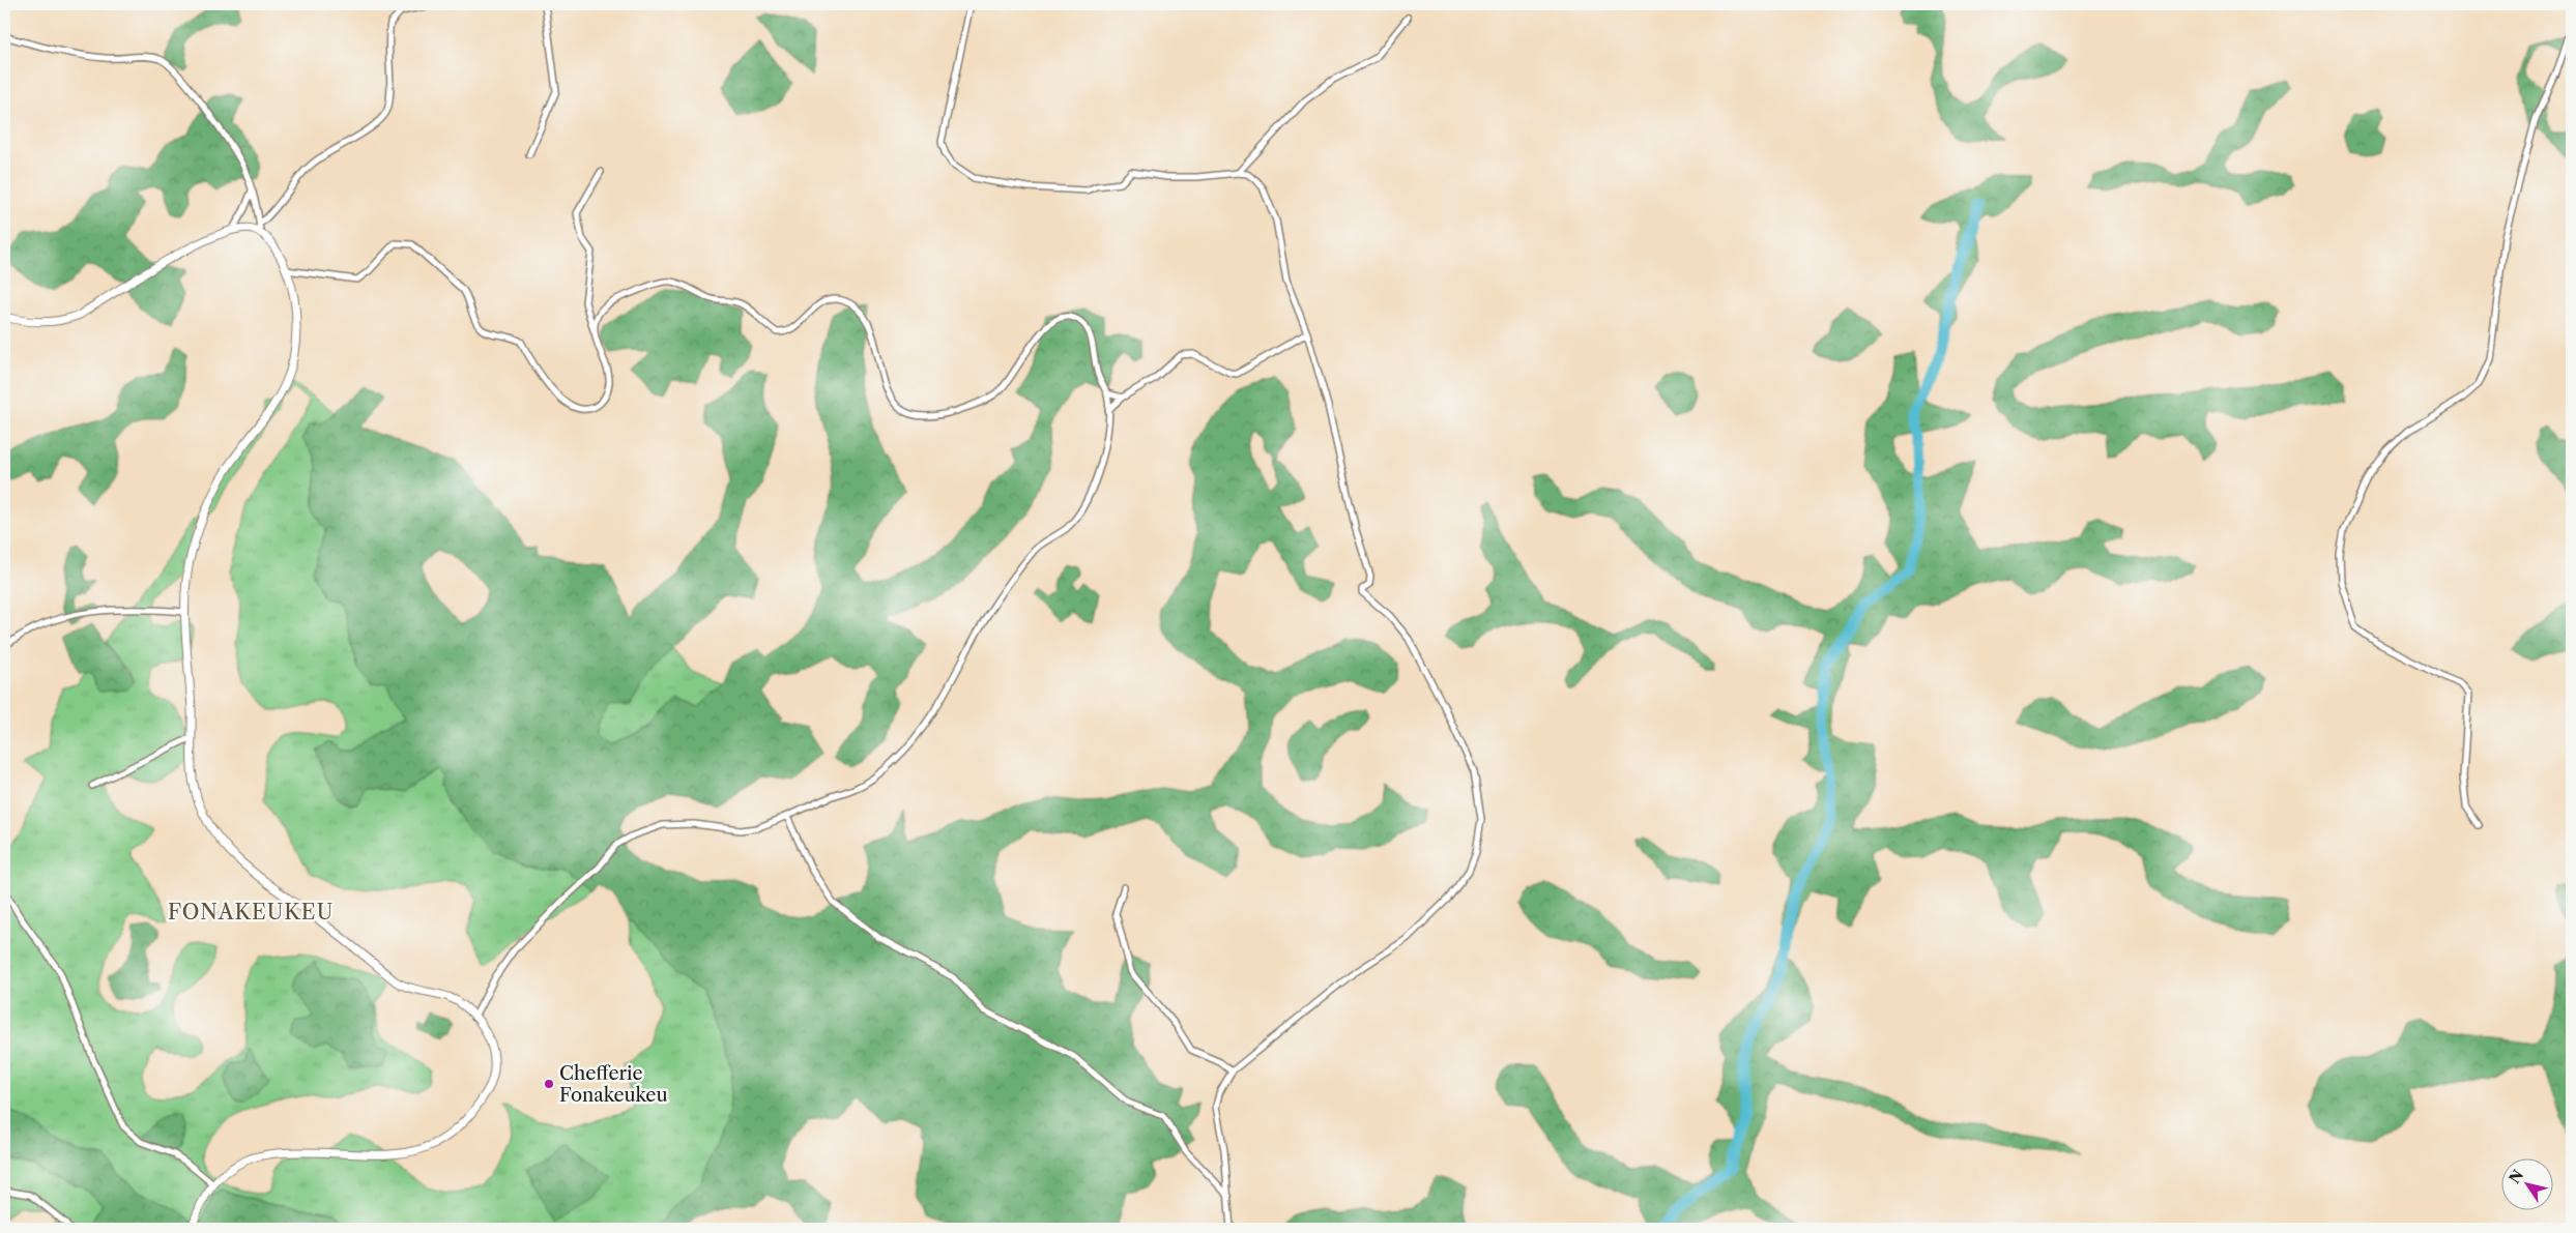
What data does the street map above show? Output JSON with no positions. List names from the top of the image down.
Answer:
{
  "districts": ["FONAKEUKEU"],
  "places": ["Chefferie Fonakeukeu"],
  "north": "top left"
}
